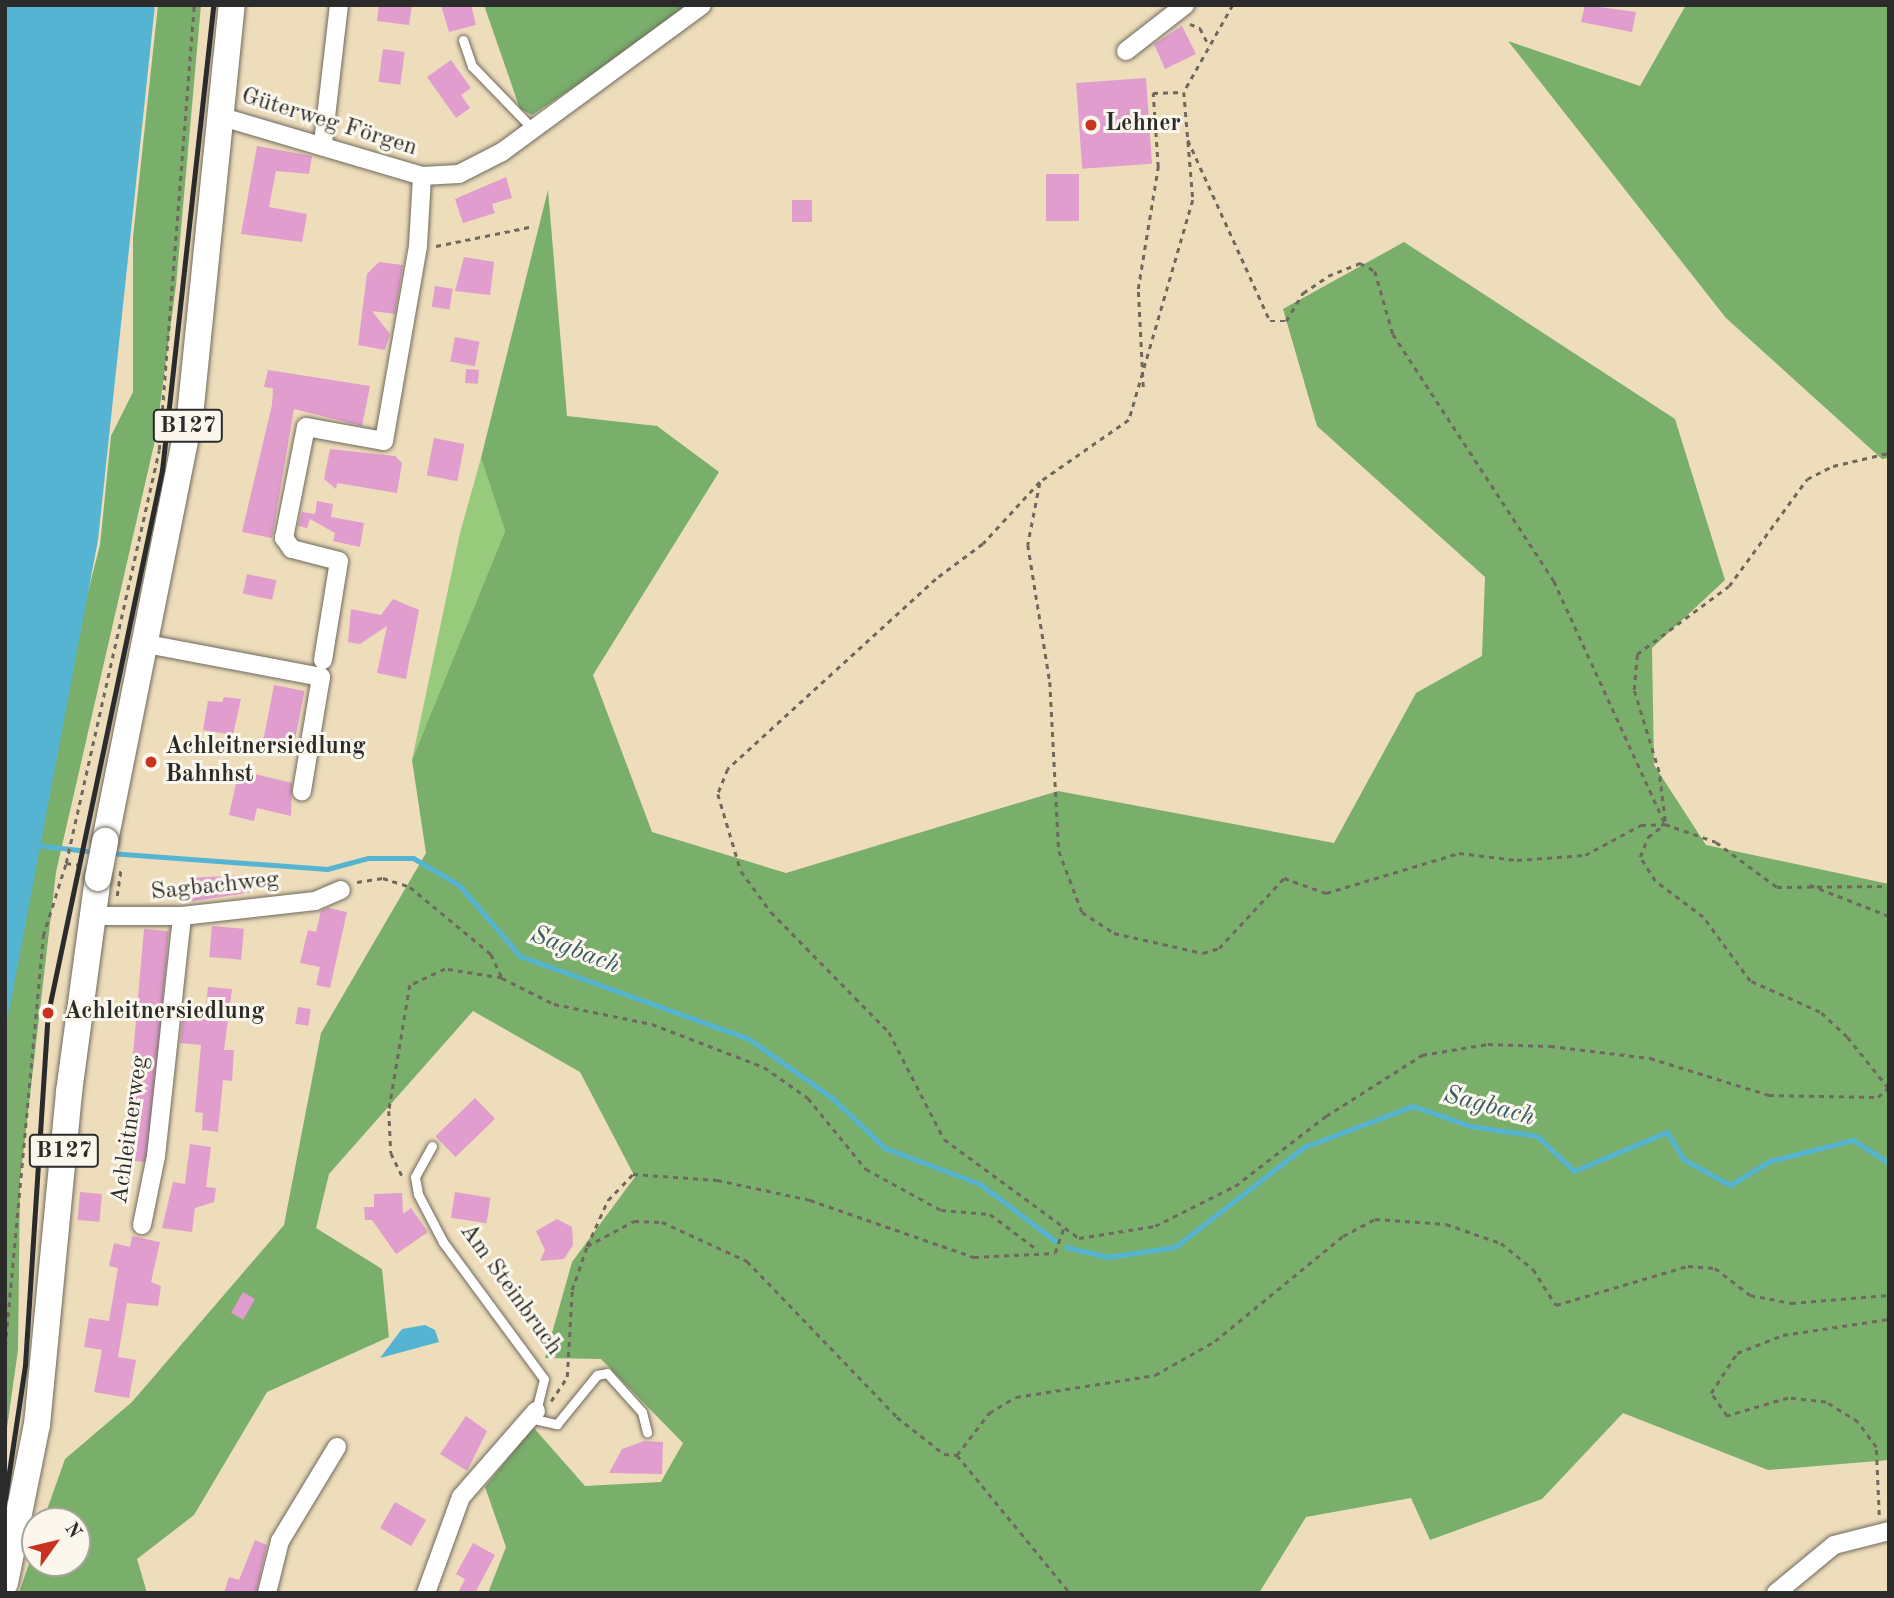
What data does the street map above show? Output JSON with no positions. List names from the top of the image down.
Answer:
{
  "streets": {
    "main road": ["B127"],
    "street": ["Güterweg Förgen", "Sagbachweg", "Achleitnerweg"],
    "lane": ["Am Steinbruch"]
  },
  "crossings": [
    ["Güterweg Förgen", "B127"],
    ["B127", "Sagbachweg"],
    ["Sagbachweg", "Achleitnerweg"]
  ],
  "water": ["Sagbach"],
  "places": ["Lehner", "Achleitnersiedlung Bahnhst", "Achleitnersiedlung"],
  "north": "top right"
}
